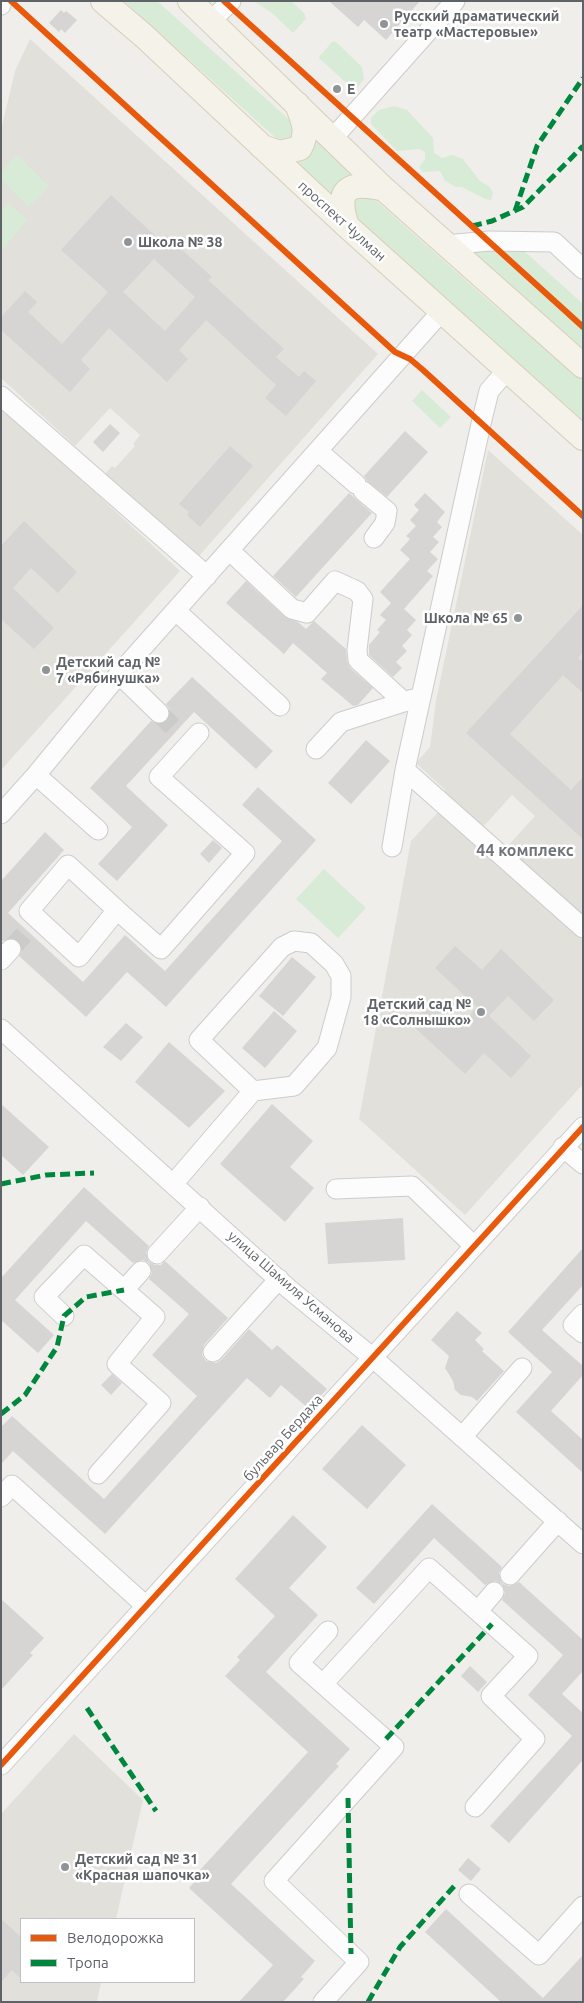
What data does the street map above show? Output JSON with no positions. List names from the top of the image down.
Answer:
{
  "streets": {
    "main road": ["проспект Чулман"],
    "street": ["улица Шамиля Усманова", "бульвар Бердаха"]
  },
  "crossings": [
    ["улица Шамиля Усманова", "бульвар Бердаха"]
  ],
  "districts": ["44 комплекс"],
  "places": [
    "Русский драматический театр «Мастеровые»",
    "Е",
    "Школа № 38",
    "Школа № 65",
    "Детский сад № 7 «Рябинушка»",
    "Детский сад № 18 «Солнышко»",
    "Детский сад № 31 «Красная шапочка»"
  ],
  "legend": ["Велодорожка", "Тропа"]
}
